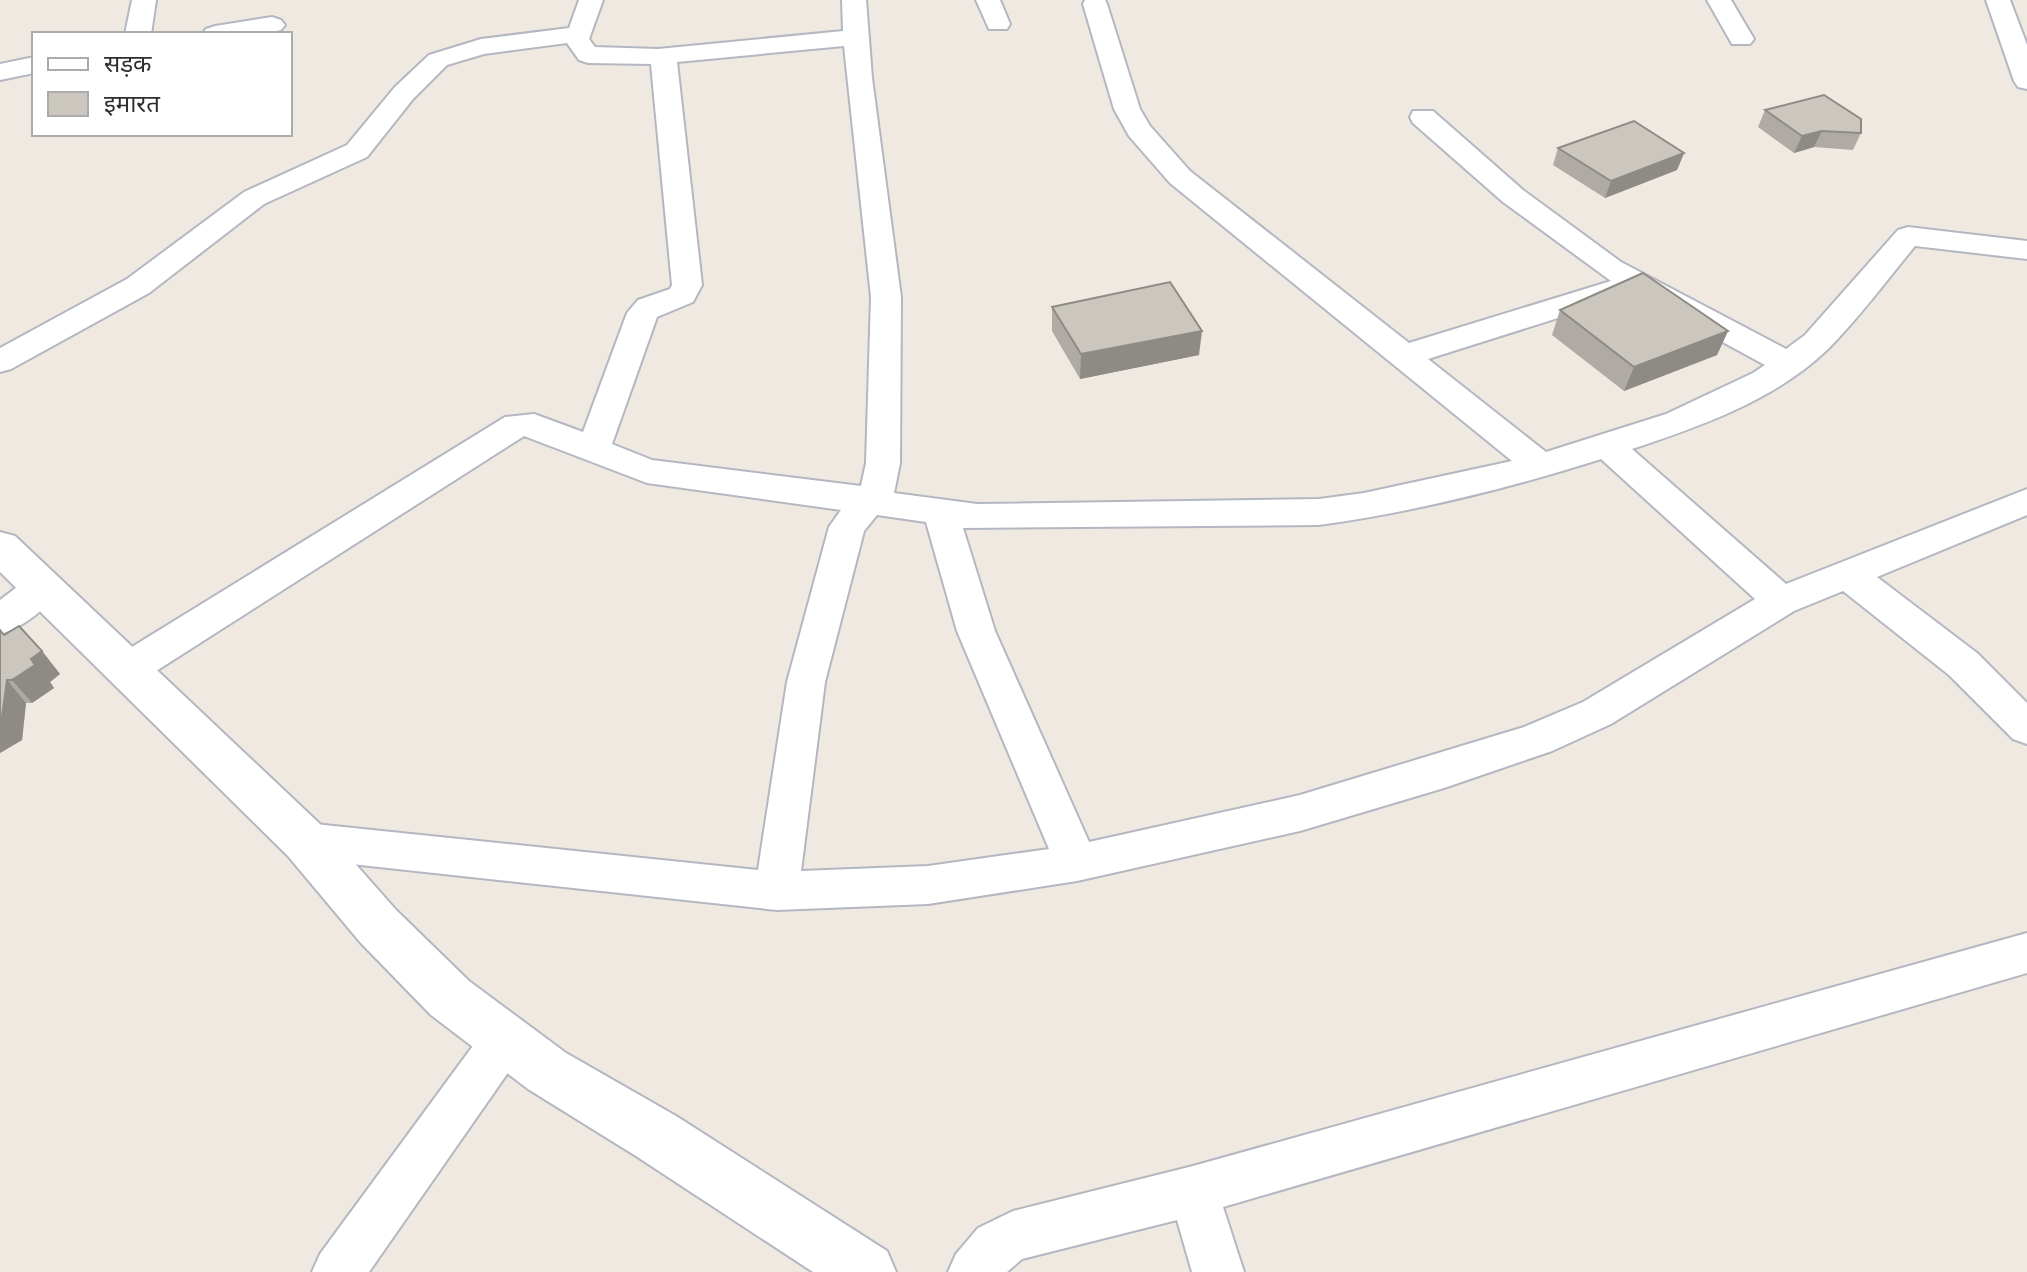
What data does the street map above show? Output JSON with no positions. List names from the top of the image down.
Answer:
{
  "legend": ["सड़क", "इमारत"]
}
